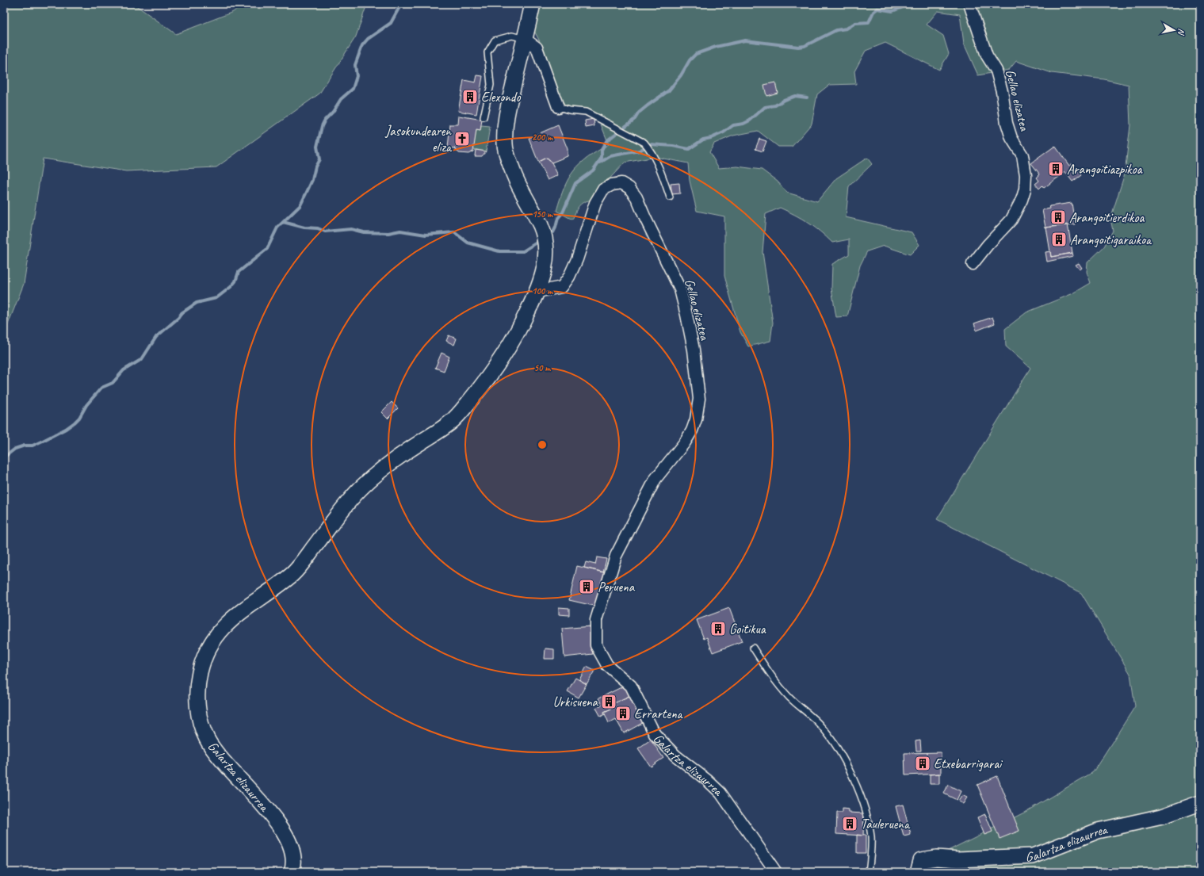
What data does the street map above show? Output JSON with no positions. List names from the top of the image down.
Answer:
{
  "streets": {
    "street": ["Gellao elizatea", "Galartza elizaurrea"]
  },
  "crossings": [
    ["Gellao elizatea", "Galartza elizaurrea"]
  ],
  "places": {
    "building": [
      "Elexondo",
      "Arangoitiazpikoa",
      "Arangoitierdikoa",
      "Arangoitigaraikoa",
      "Peruena",
      "Goitikua",
      "Urkisuena",
      "Errartena",
      "Etxebarrigarai",
      "Tauleruena"
    ],
    "church": ["Jasokundearen eliza"]
  },
  "north": "right",
  "rings": [
    "200 m",
    "150 m",
    "100 m",
    "50 m"
  ]
}
